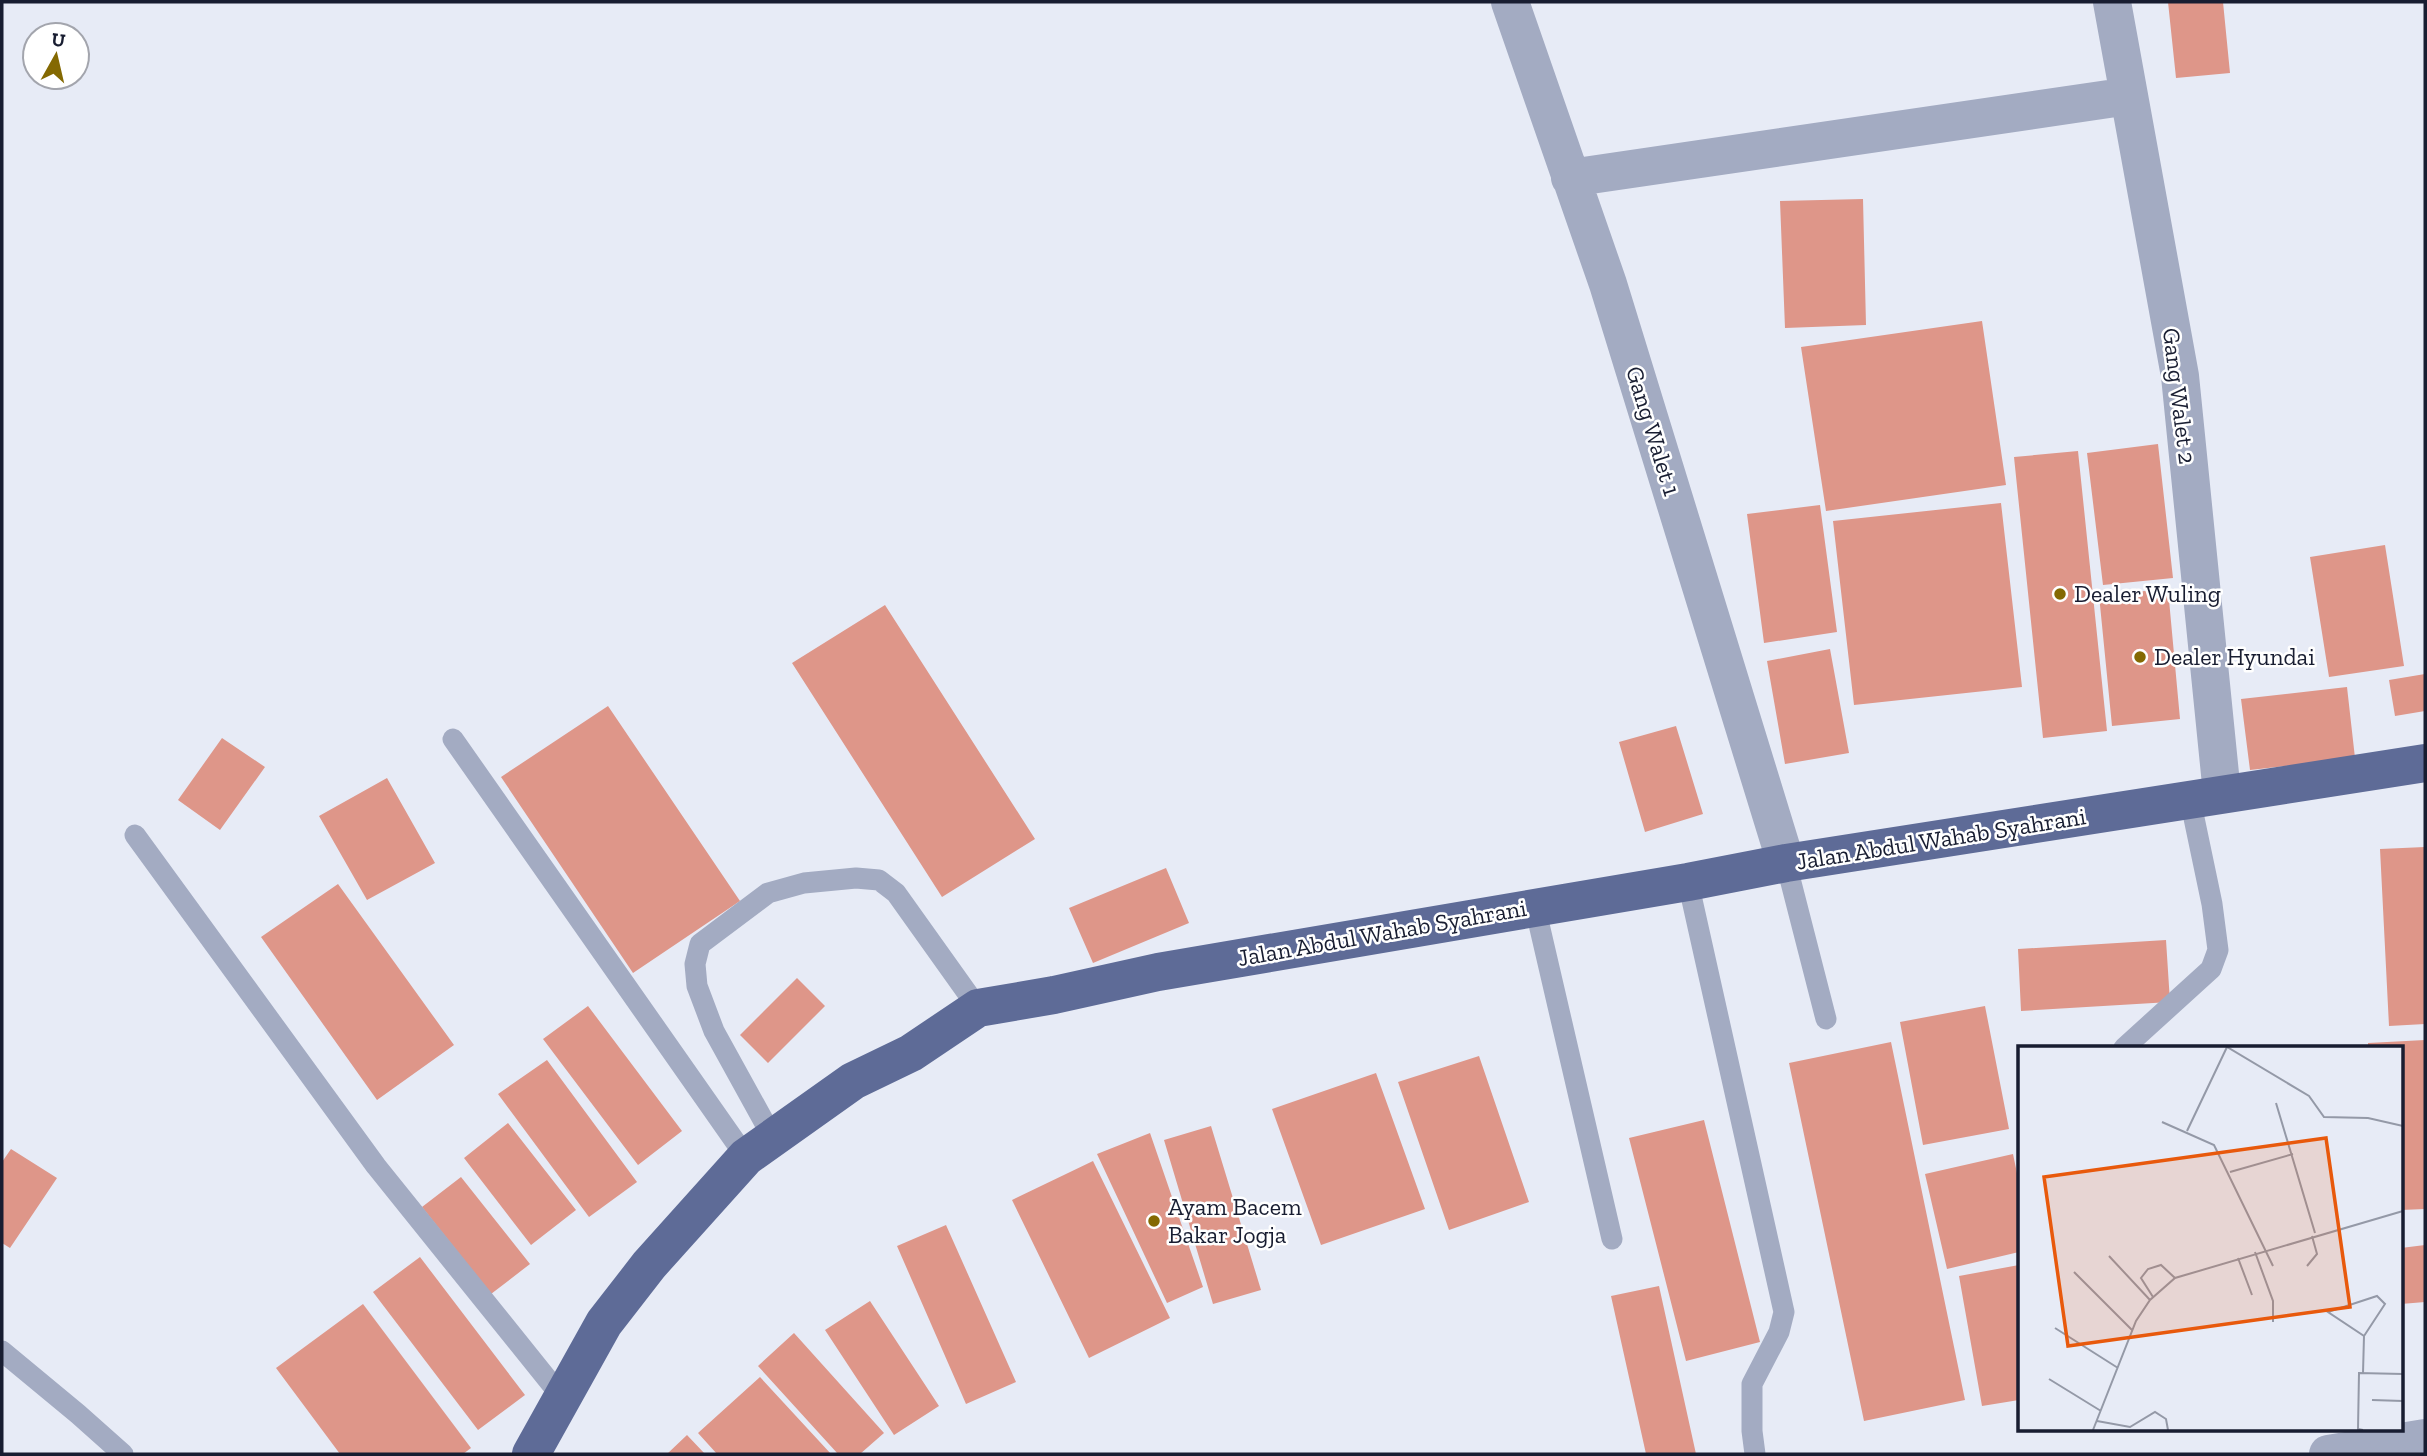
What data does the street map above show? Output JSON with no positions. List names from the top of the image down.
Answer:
{
  "streets": {
    "highway": ["Jalan Abdul Wahab Syahrani"],
    "street": ["Gang Walet 2", "Gang Walet 1"]
  },
  "crossings": [
    ["Gang Walet 2", "Jalan Abdul Wahab Syahrani"],
    ["Gang Walet 1", "Jalan Abdul Wahab Syahrani"]
  ],
  "places": ["Dealer Wuling", "Dealer Hyundai", "Ayam Bacem Bakar Jogja"],
  "north": "top"
}
